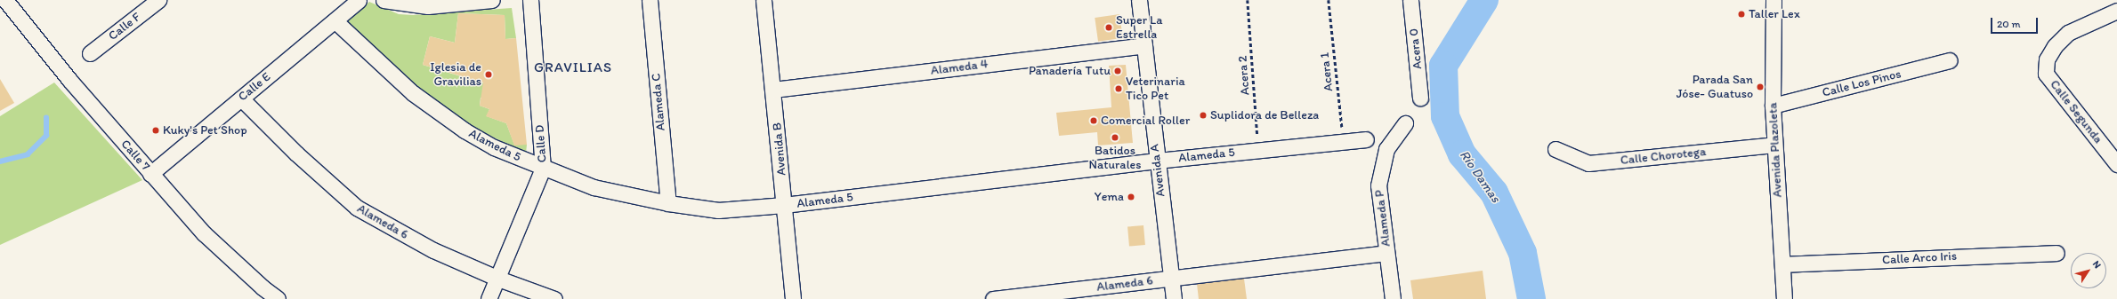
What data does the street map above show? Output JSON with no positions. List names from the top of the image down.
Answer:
{
  "streets": {
    "street": [
      "Calle F",
      "Acera 0",
      "Alameda 4",
      "Calle Los Pinos",
      "Calle E",
      "Alameda C",
      "Calle Segunda",
      "Calle D",
      "Alameda 5",
      "Avenida B",
      "Avenida Plazoleta",
      "Calle 7",
      "Calle Chorotega",
      "Avenida A",
      "Alameda P",
      "Alameda 6",
      "Calle Arco Iris"
    ],
    "path": ["Acera 1", "Acera 2"]
  },
  "crossings": [
    ["Alameda 4", "Avenida B"],
    ["Alameda 4", "Avenida A"],
    ["Acera 1", "Alameda 5"],
    ["Acera 2", "Alameda 5"],
    ["Calle Los Pinos", "Avenida Plazoleta"],
    ["Calle E", "Alameda 5"],
    ["Calle E", "Calle 7"],
    ["Calle E", "Alameda 6"],
    ["Alameda C", "Alameda 5"],
    ["Calle D", "Alameda 5"],
    ["Calle D", "Alameda 6"],
    ["Alameda 5", "Avenida B"],
    ["Alameda 5", "Avenida A"],
    ["Avenida Plazoleta", "Calle Chorotega"],
    ["Avenida Plazoleta", "Calle Arco Iris"],
    ["Avenida A", "Alameda 6"]
  ],
  "districts": ["GRAVILIAS"],
  "water": ["Río Damas"],
  "places": [
    "Taller Lex",
    "Super La Estrella",
    "Panadería Tutu",
    "Iglesia de Gravilias",
    "Parada San Jóse- Guatuso",
    "Veterinaria Tico Pet",
    "Suplidora de Belleza",
    "Comercial Roller",
    "Kuky's Pet Shop",
    "Batidos Naturales",
    "Yema"
  ],
  "scale_bar": "20 m",
  "north": "top right"
}
